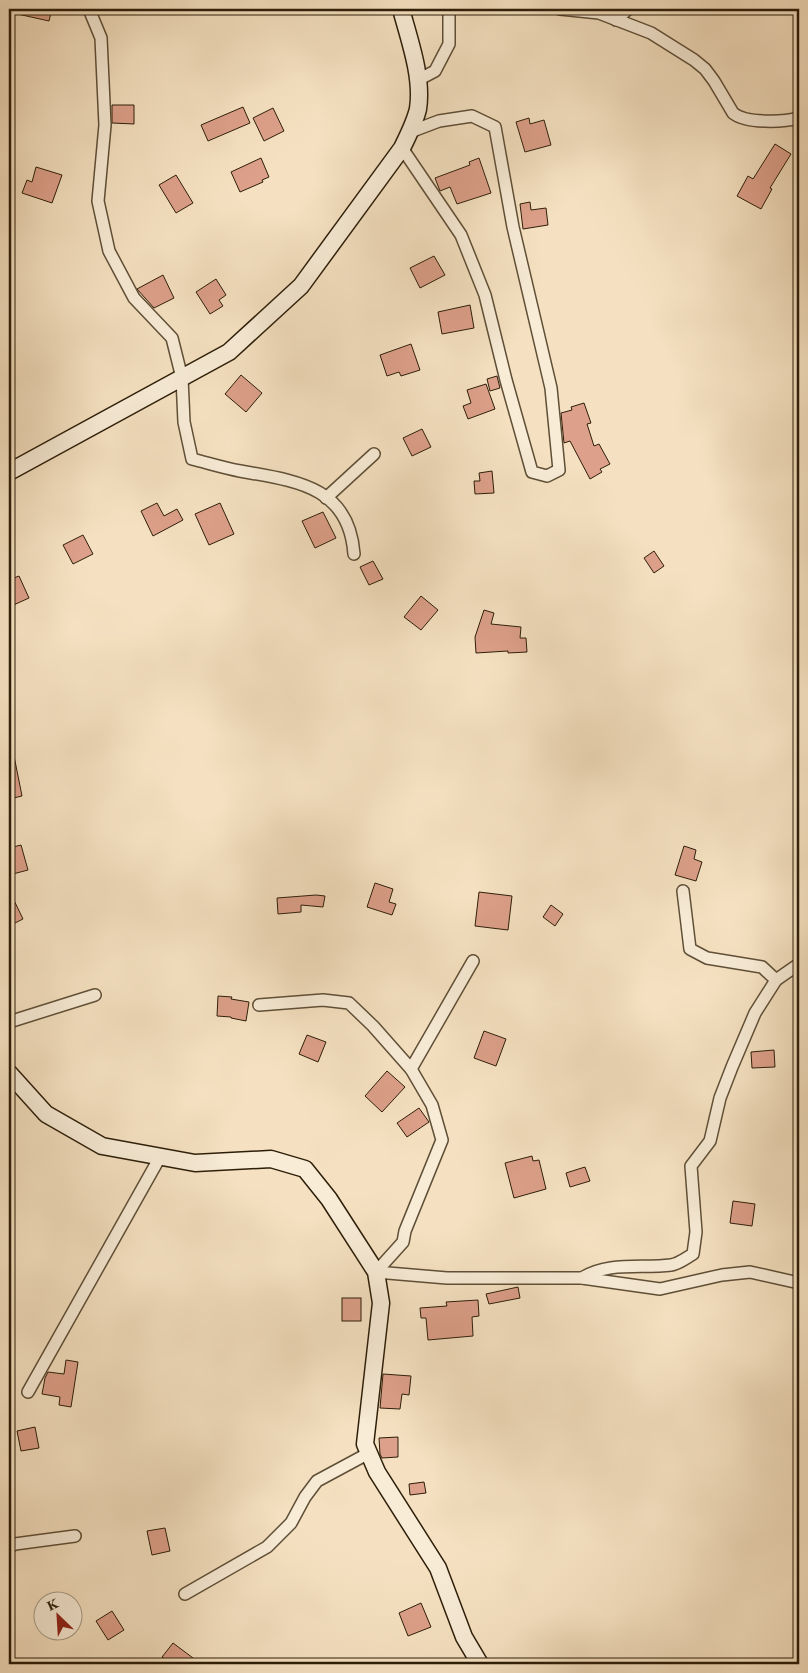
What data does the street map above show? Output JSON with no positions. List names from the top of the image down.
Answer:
{
  "north": "top left"
}
